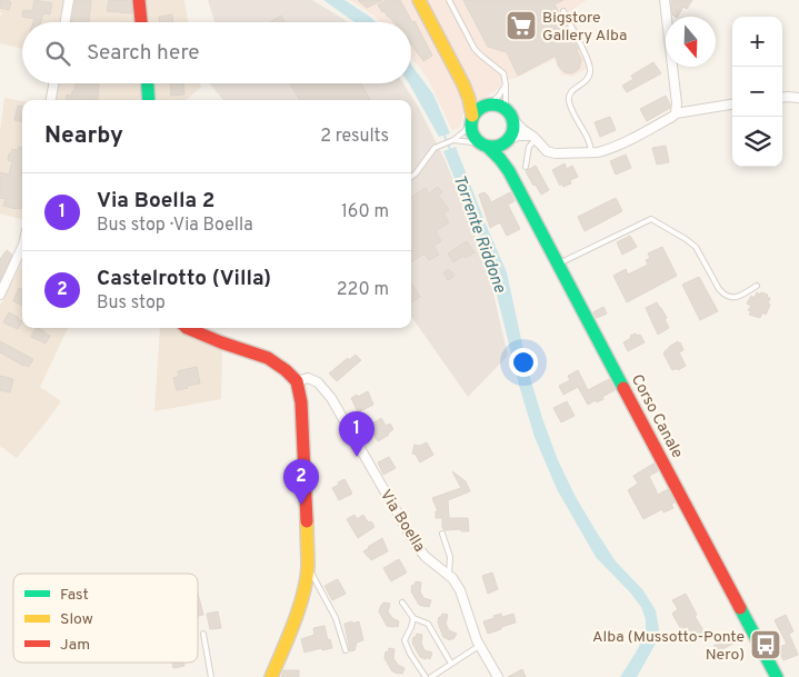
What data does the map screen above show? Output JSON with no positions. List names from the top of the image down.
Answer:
{
  "streets": {
    "main road": ["Corso Canale"],
    "street": ["Via Boella"]
  },
  "water": ["Torrente Riddone"],
  "places": {
    "supermarket": ["Bigstore Gallery Alba"],
    "bus stop": ["Alba (Mussotto-Ponte Nero)"]
  },
  "legend": ["Fast", "Slow", "Jam"],
  "north": "bottom",
  "page": {
    "map_buttons": ["+", "−"],
    "search": "Search here",
    "heading": ["Nearby", "2 results"],
    "list": [
      {
        "mark": "1",
        "name": "Via Boella 2",
        "note": "Bus stop · Via Boella",
        "value": "160 m"
      },
      {
        "mark": "2",
        "name": "Castelrotto (Villa)",
        "note": "Bus stop",
        "value": "220 m"
      }
    ],
    "pins": ["1", "2"]
  }
}
